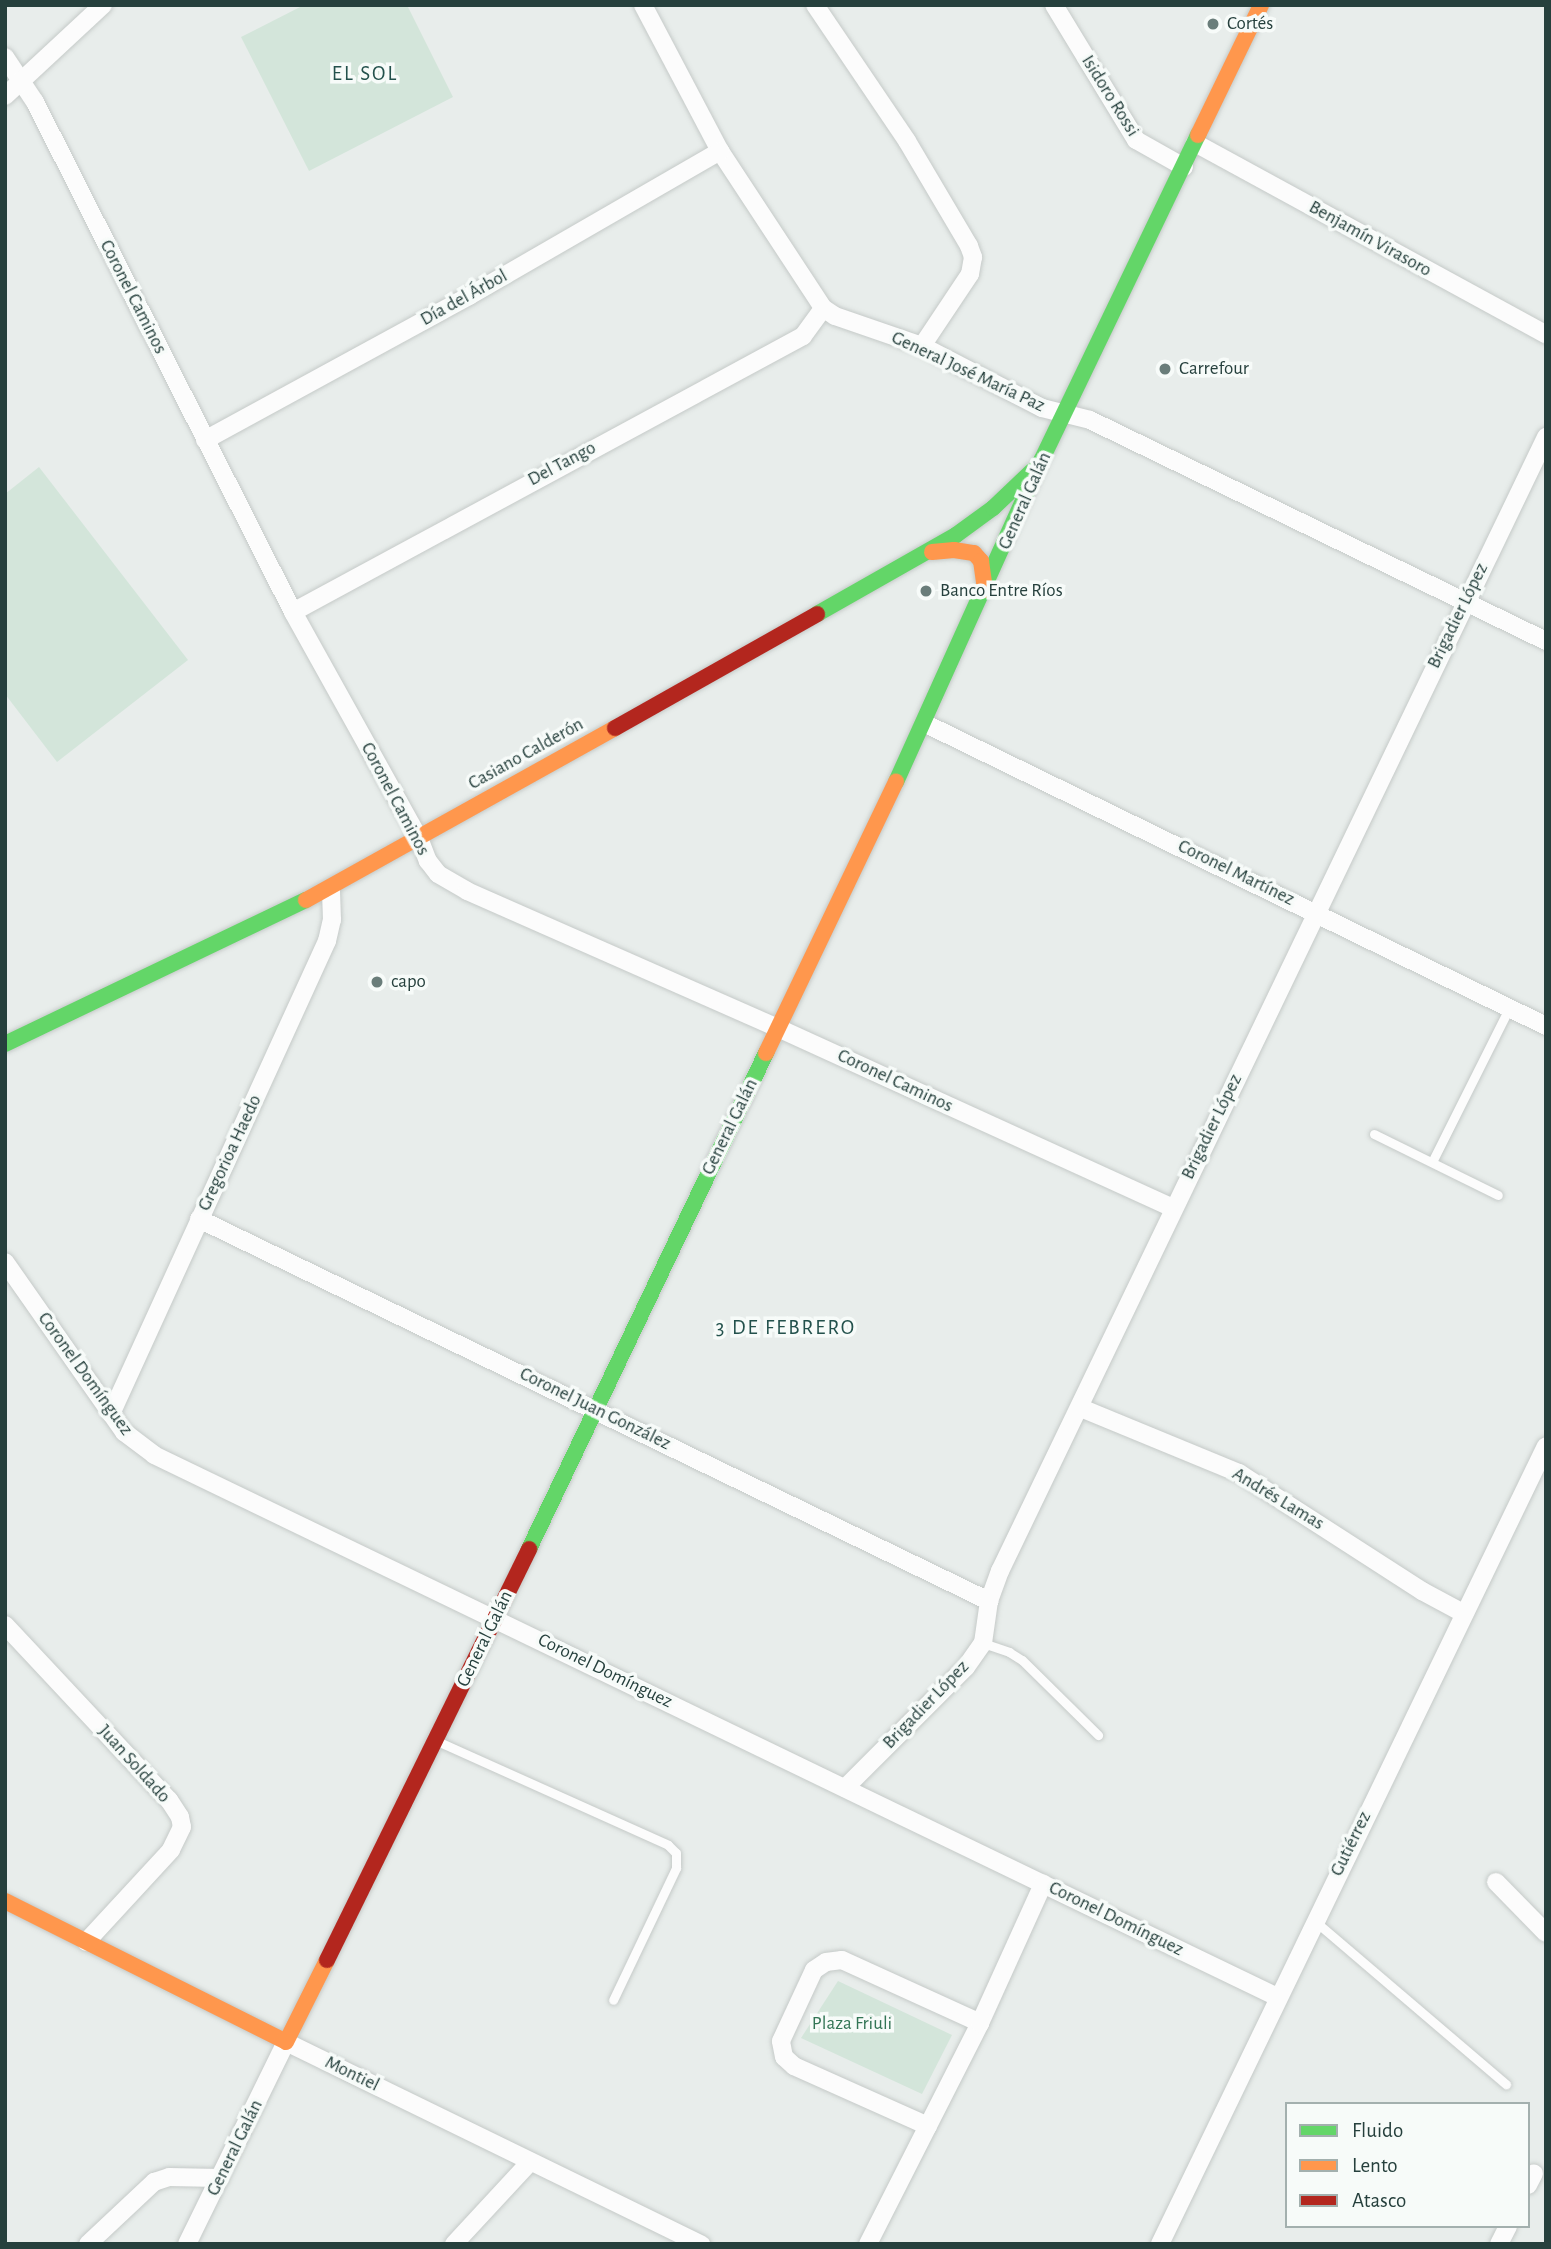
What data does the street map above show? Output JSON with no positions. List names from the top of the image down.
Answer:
{
  "streets": {
    "street": [
      "Isidoro Rossi",
      "Benjamín Virasoro",
      "Coronel Caminos",
      "Día del Árbol",
      "General José María Paz",
      "Del Tango",
      "General Galán",
      "Brigadier López",
      "Casiano Calderón",
      "Coronel Martínez",
      "Gregorioa Haedo",
      "Coronel Domínguez",
      "Coronel Juan González",
      "Andrés Lamas",
      "Juan Soldado",
      "Gutiérrez",
      "Montiel"
    ]
  },
  "crossings": [
    ["Isidoro Rossi", "General Galán"],
    ["Benjamín Virasoro", "General Galán"],
    ["Coronel Caminos", "Día del Árbol"],
    ["Coronel Caminos", "Del Tango"],
    ["Coronel Caminos", "General Galán"],
    ["Coronel Caminos", "Brigadier López"],
    ["Coronel Caminos", "Casiano Calderón"],
    ["General José María Paz", "Del Tango"],
    ["General José María Paz", "General Galán"],
    ["General José María Paz", "Brigadier López"],
    ["General Galán", "Casiano Calderón"],
    ["General Galán", "Coronel Martínez"],
    ["General Galán", "Coronel Domínguez"],
    ["General Galán", "Coronel Juan González"],
    ["General Galán", "Montiel"],
    ["Brigadier López", "Coronel Martínez"],
    ["Brigadier López", "Coronel Domínguez"],
    ["Brigadier López", "Coronel Juan González"],
    ["Brigadier López", "Andrés Lamas"],
    ["Casiano Calderón", "Gregorioa Haedo"],
    ["Gregorioa Haedo", "Coronel Domínguez"],
    ["Gregorioa Haedo", "Coronel Juan González"],
    ["Coronel Domínguez", "Gutiérrez"],
    ["Andrés Lamas", "Gutiérrez"],
    ["Juan Soldado", "Montiel"]
  ],
  "districts": ["EL SOL", "3 DE FEBRERO"],
  "parks": ["Plaza Friuli"],
  "places": [
    "Cortés",
    "Carrefour",
    "Banco Entre Ríos",
    "capo"
  ],
  "legend": ["Fluido", "Lento", "Atasco"]
}
